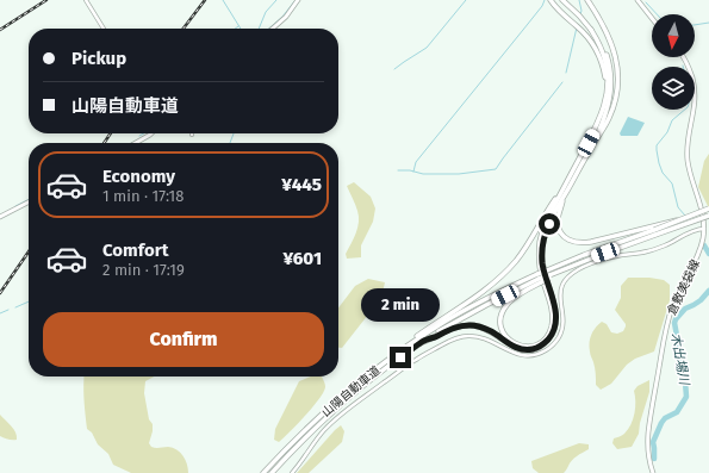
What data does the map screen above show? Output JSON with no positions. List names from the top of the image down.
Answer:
{
  "streets": {
    "highway": ["山陽自動車道"],
    "main road": ["倉敷美袋線"]
  },
  "water": ["木出場川"],
  "north": "bottom",
  "page": {
    "banner": ["Pickup", "山陽自動車道"],
    "list": [
      {
        "name": "Economy",
        "note": "1 min · 17:18",
        "value": "¥445"
      },
      {
        "name": "Comfort",
        "note": "2 min · 17:19",
        "value": "¥601"
      }
    ],
    "bubble": "2 min",
    "buttons": "Confirm"
  }
}
